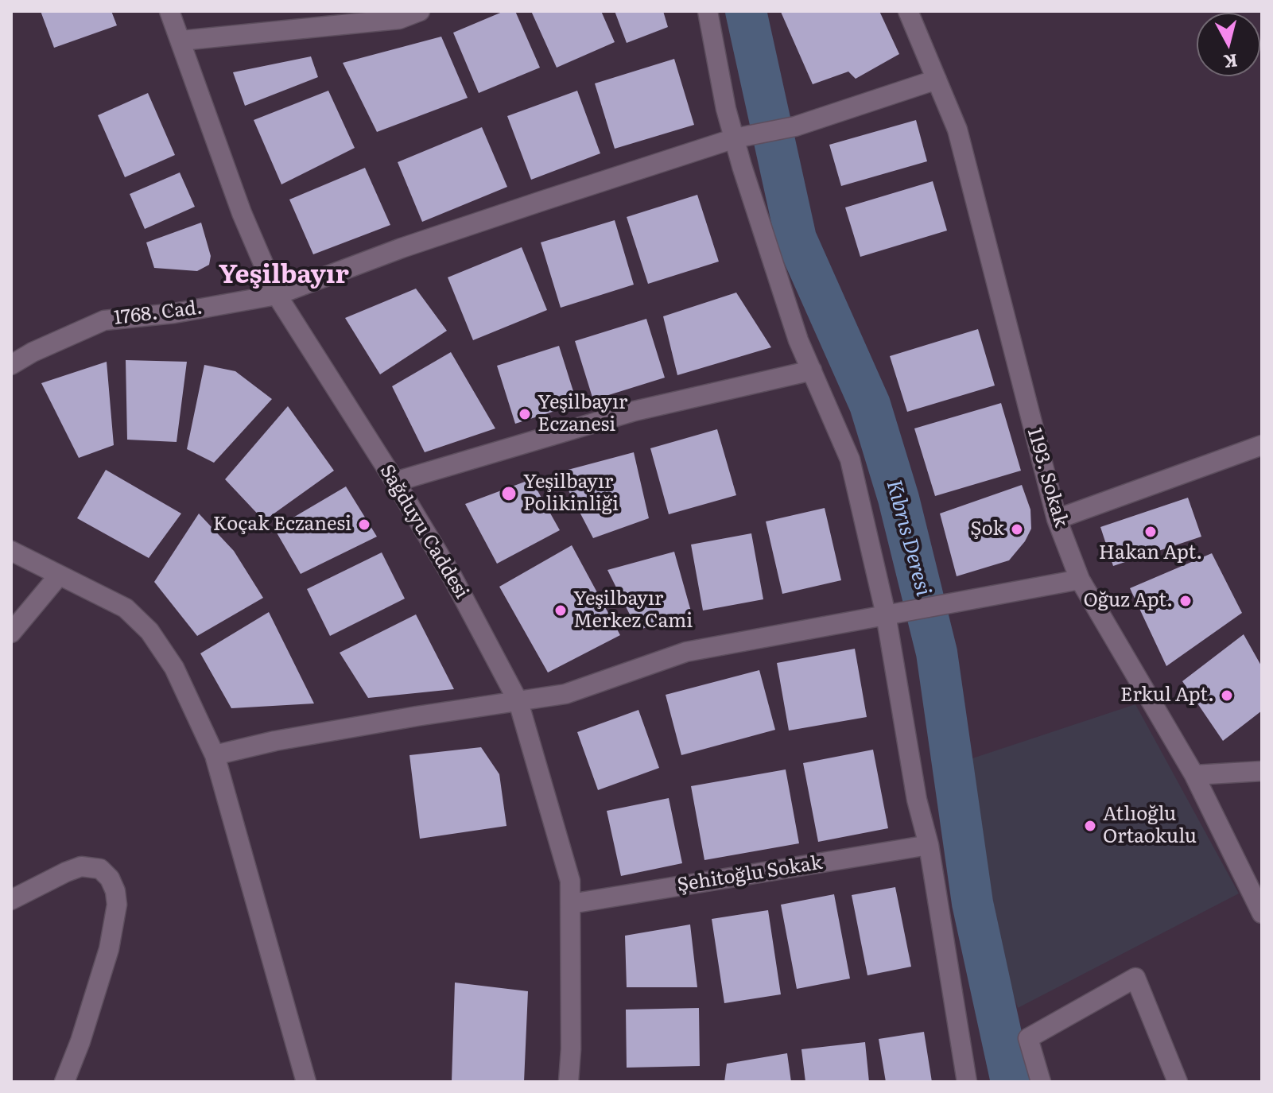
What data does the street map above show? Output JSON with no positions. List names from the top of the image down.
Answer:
{
  "streets": {
    "street": [
      "1768. Cad.",
      "1193. Sokak",
      "Sağduyu Caddesi",
      "Şehitoğlu Sokak"
    ]
  },
  "crossings": [
    ["1768. Cad.", "1193. Sokak"],
    ["1768. Cad.", "Sağduyu Caddesi"],
    ["Sağduyu Caddesi", "Şehitoğlu Sokak"]
  ],
  "districts": ["Yeşilbayır"],
  "water": ["Kıbrıs Deresi"],
  "places": [
    "Yeşilbayır Eczanesi",
    "Yeşilbayır Polikinliği",
    "Koçak Eczanesi",
    "Şok",
    "Hakan Apt.",
    "Oğuz Apt.",
    "Yeşilbayır Merkez Cami",
    "Erkul Apt.",
    "Atlıoğlu Ortaokulu"
  ],
  "north": "bottom"
}
